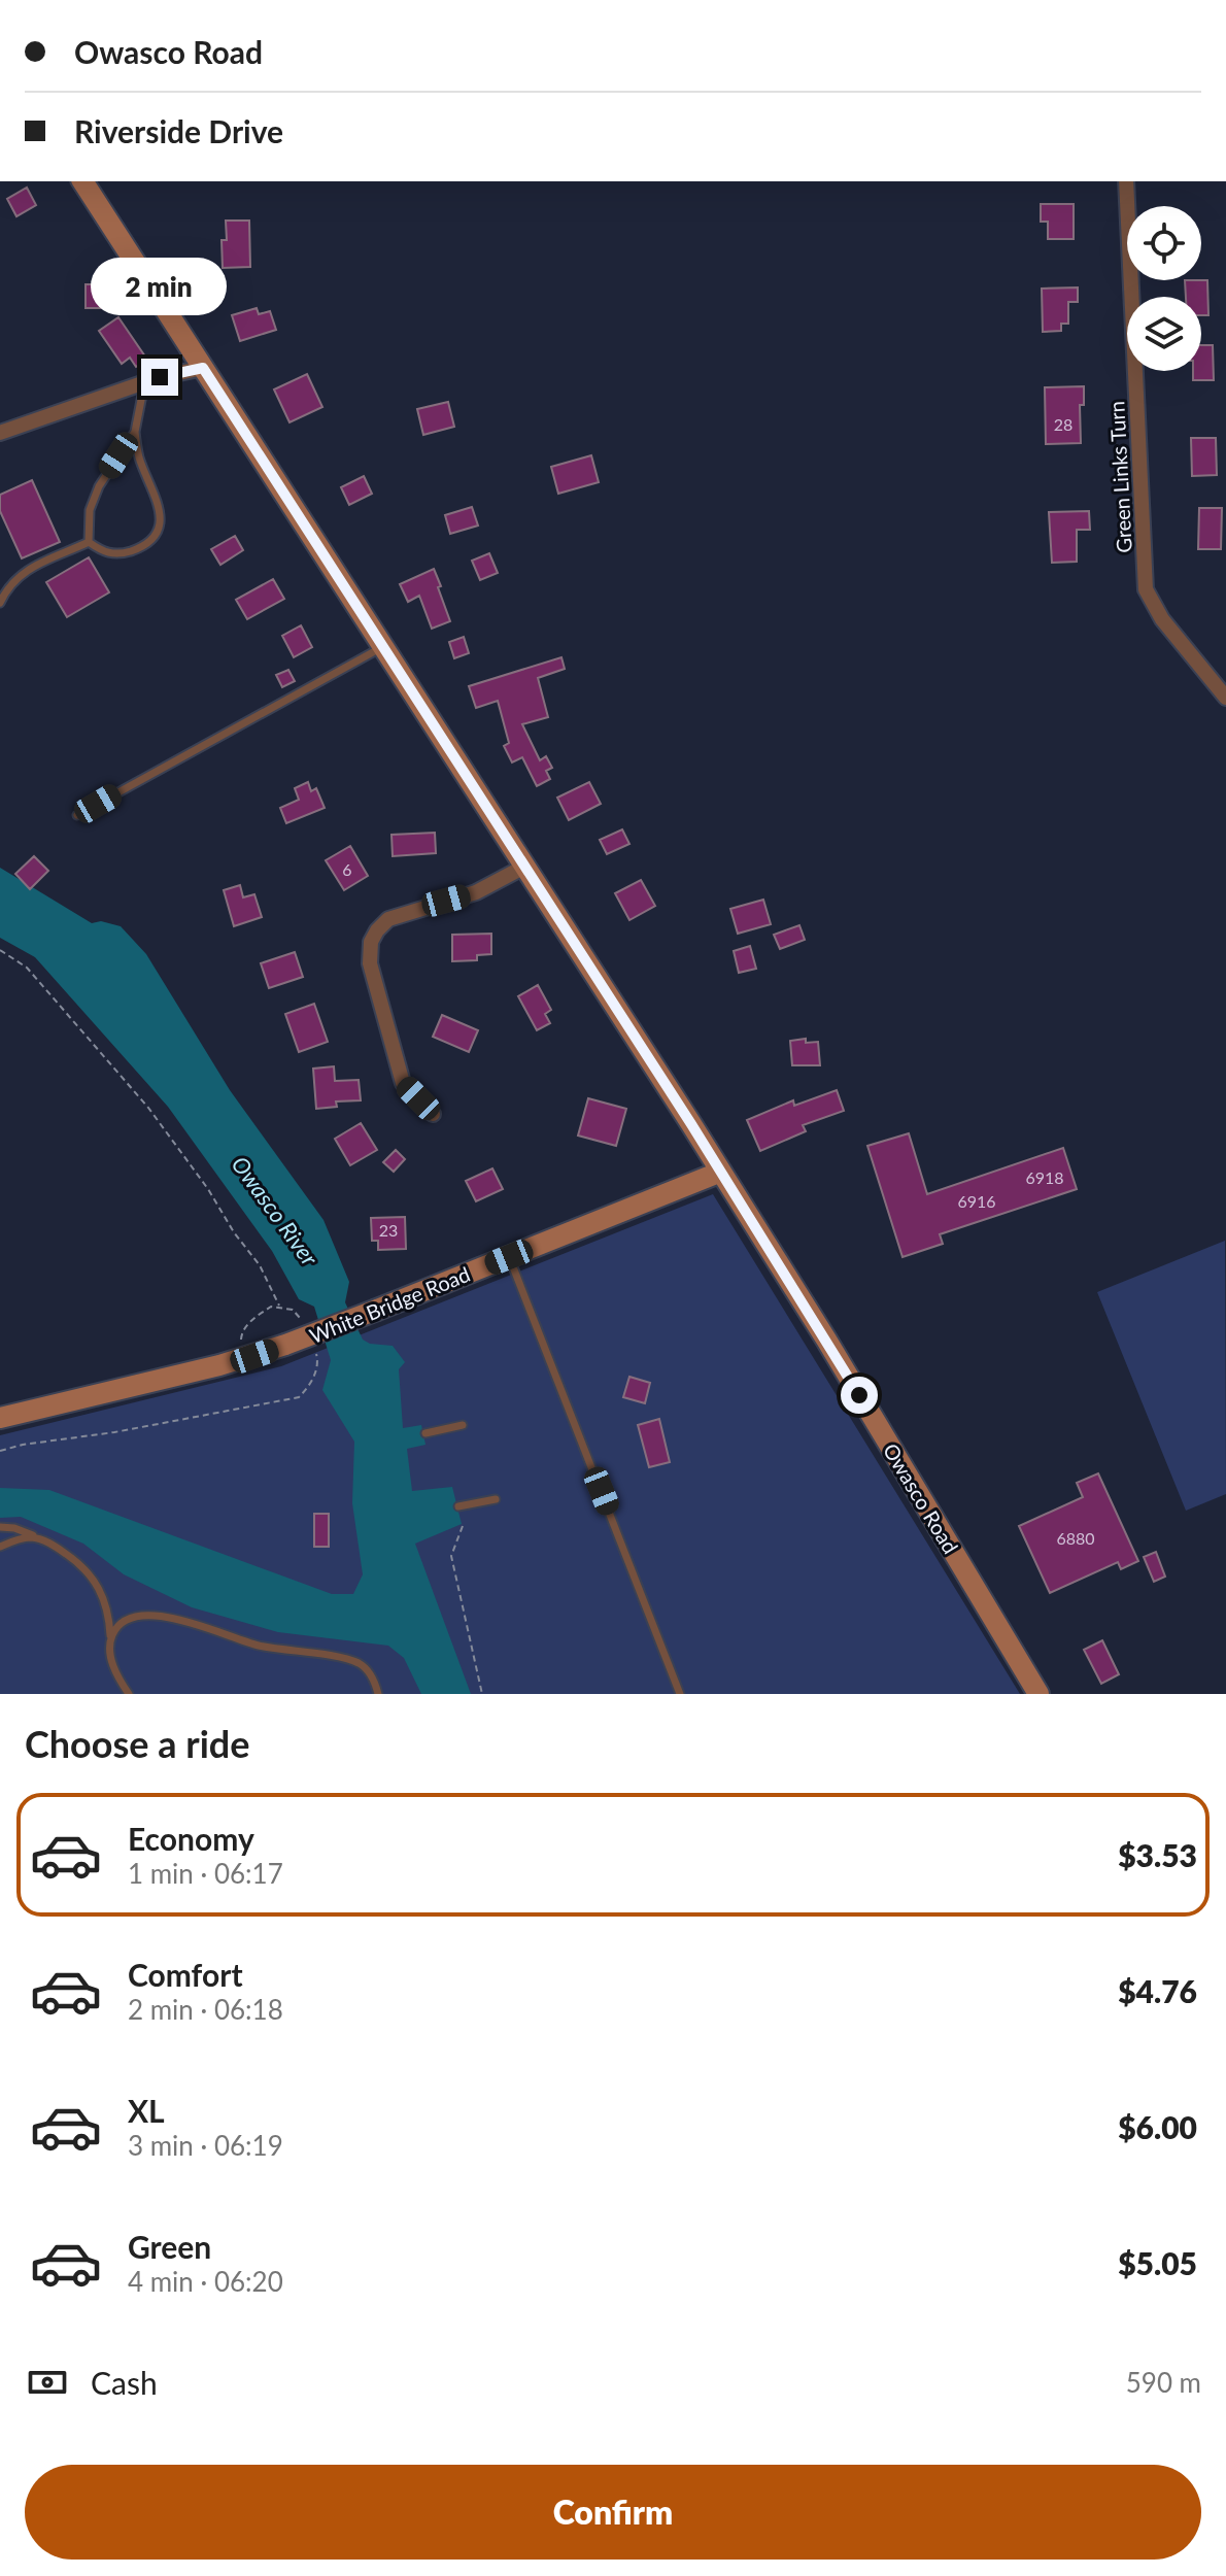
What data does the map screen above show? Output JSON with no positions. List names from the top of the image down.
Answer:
{
  "streets": {
    "main road": ["White Bridge Road", "Owasco Road"],
    "street": ["Green Links Turn"]
  },
  "crossings": [
    ["White Bridge Road", "Owasco Road"]
  ],
  "water": ["Owasco River"],
  "house_numbers": [
    "28",
    "6",
    "6918",
    "6916",
    "23",
    "6880"
  ],
  "page": {
    "banner": ["Owasco Road", "Riverside Drive"],
    "bubble": "2 min",
    "heading": "Choose a ride",
    "list": [
      {
        "name": "Economy",
        "note": "1 min · 06:17",
        "value": "$3.53"
      },
      {
        "name": "Comfort",
        "note": "2 min · 06:18",
        "value": "$4.76"
      },
      {
        "name": "XL",
        "note": "3 min · 06:19",
        "value": "$6.00"
      },
      {
        "name": "Green",
        "note": "4 min · 06:20",
        "value": "$5.05"
      }
    ],
    "pay": ["Cash", "590 m"],
    "buttons": "Confirm"
  }
}
